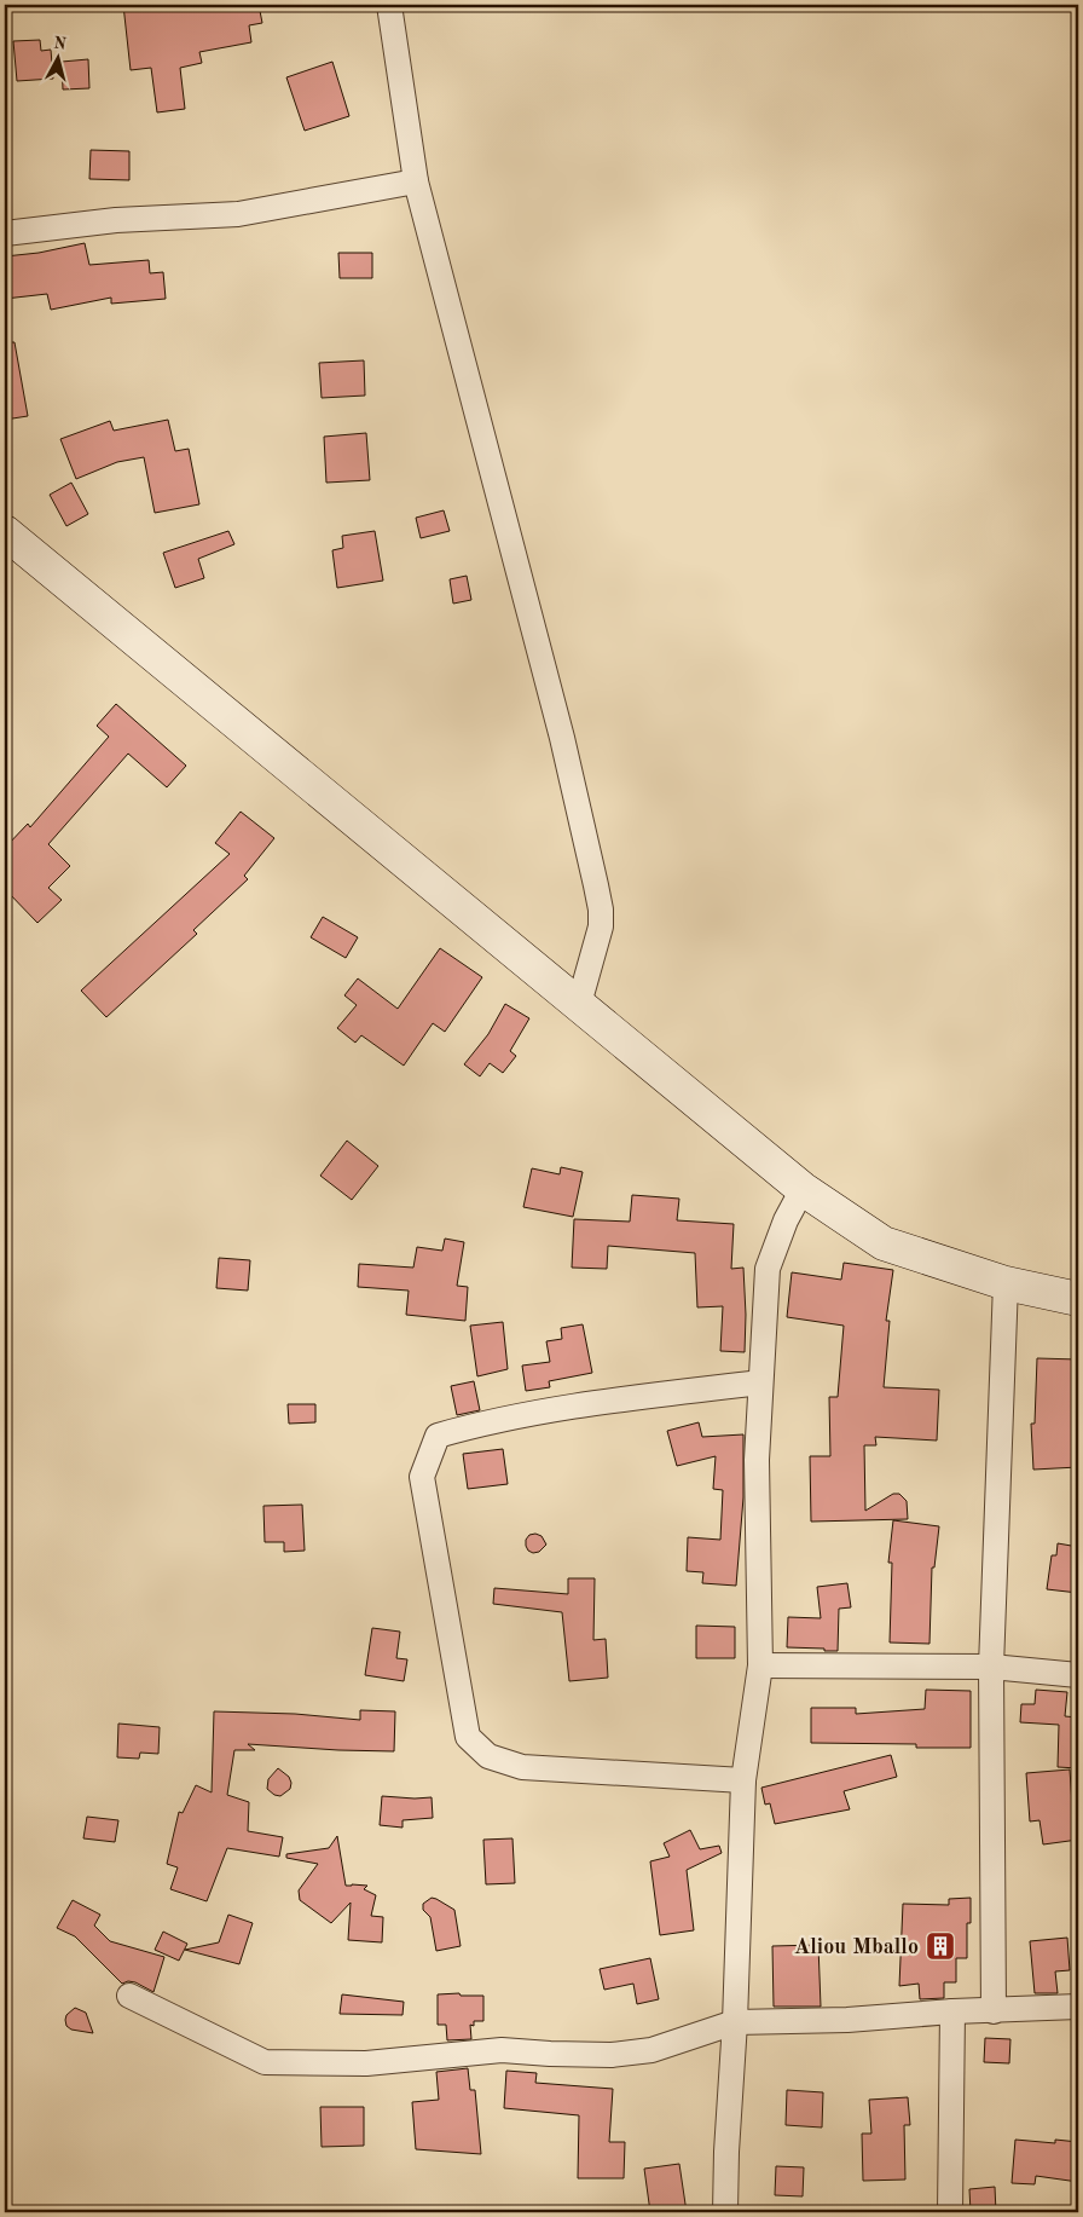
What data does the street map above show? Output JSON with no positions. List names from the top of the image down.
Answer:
{
  "places": {
    "building": ["Aliou Mballo"]
  },
  "north": "top"
}
